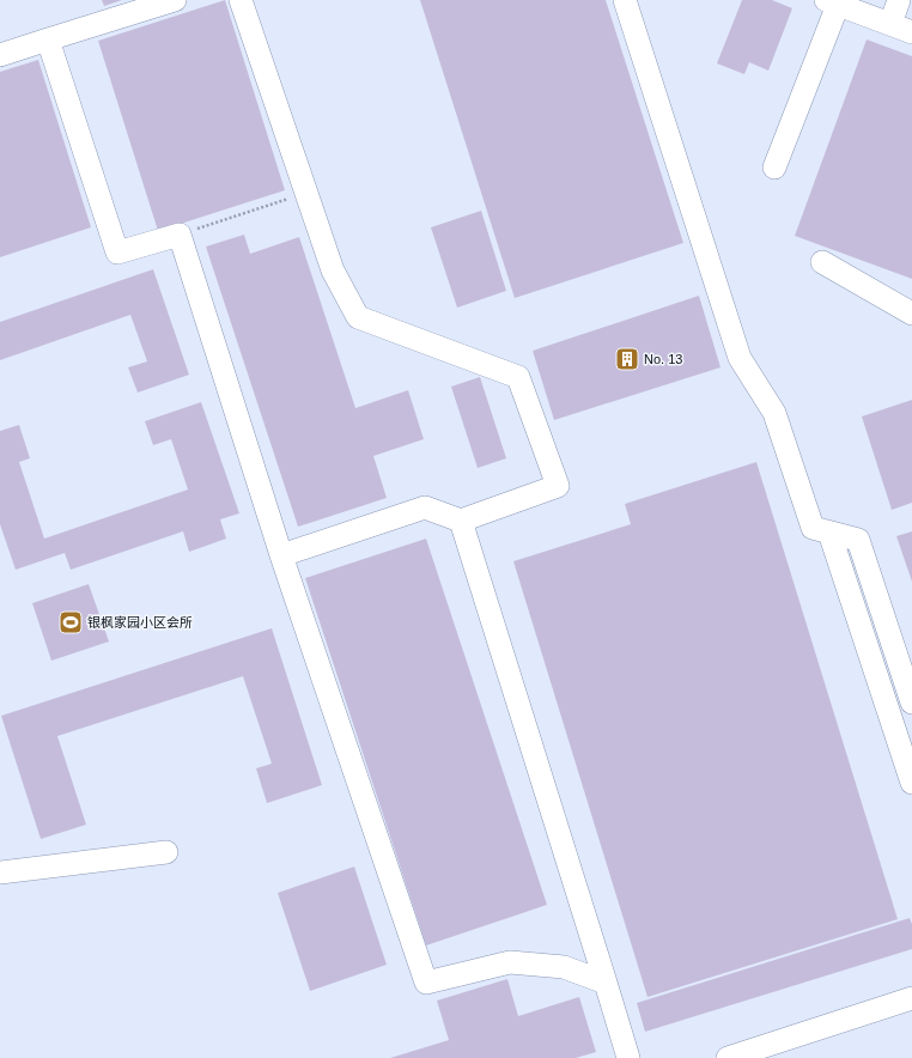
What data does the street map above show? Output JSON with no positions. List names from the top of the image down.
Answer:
{
  "places": {
    "building": ["No. 13"],
    "sports": ["银枫家园小区会所"]
  }
}
